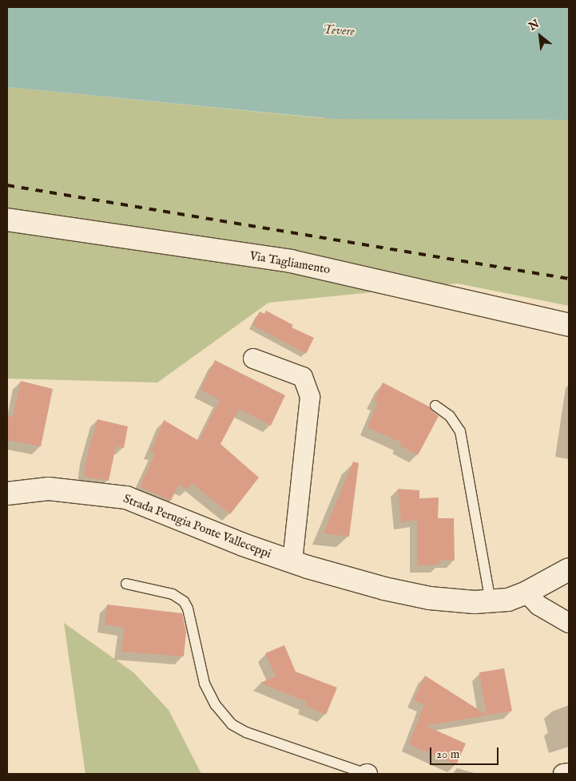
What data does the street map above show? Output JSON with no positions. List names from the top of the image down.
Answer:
{
  "streets": {
    "street": ["Via Tagliamento", "Strada Perugia Ponte Valleceppi"]
  },
  "water": ["Tevere"],
  "scale_bar": "20 m",
  "north": "top left"
}
